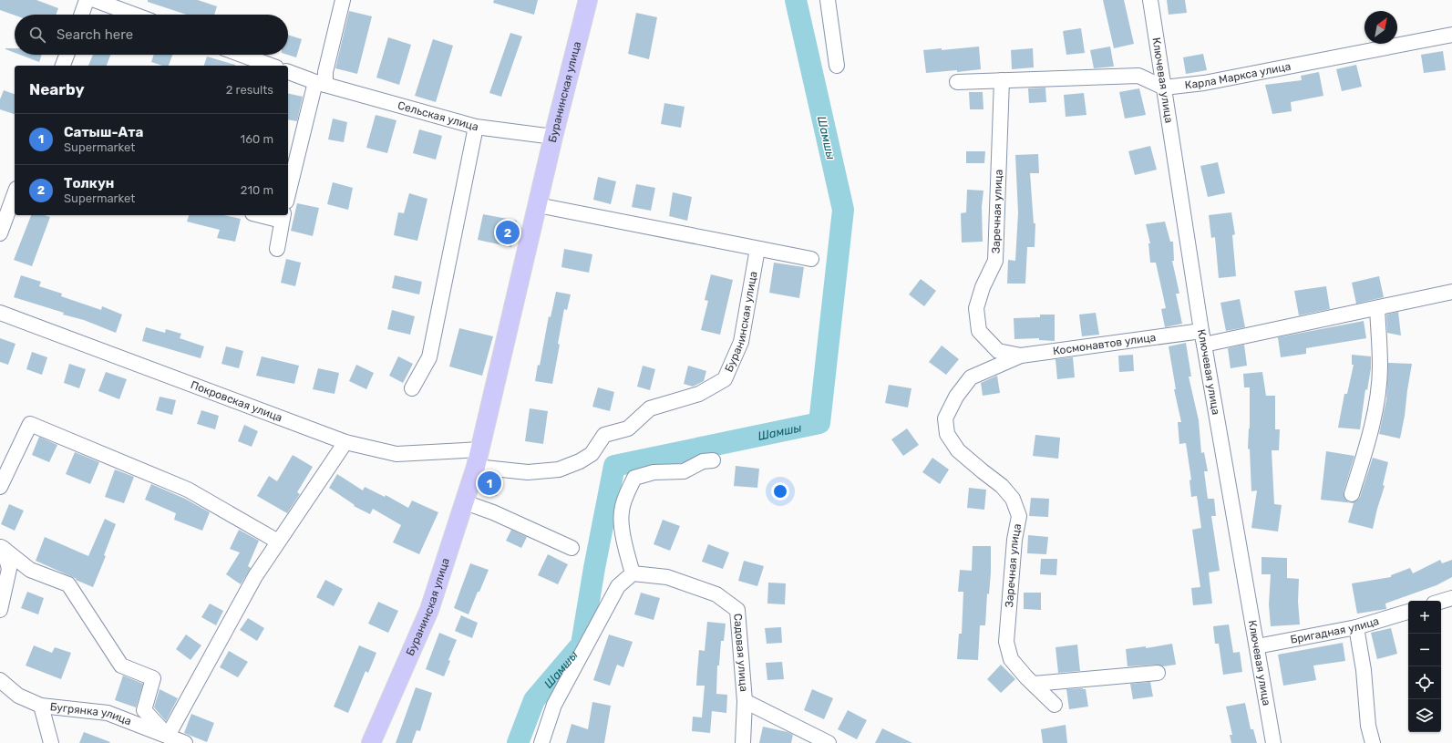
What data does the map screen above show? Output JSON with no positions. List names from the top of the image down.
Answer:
{
  "streets": {
    "main road": ["Буранинская улица"],
    "street": [
      "Карла Маркса улица",
      "Ключевая улица",
      "Сельская улица",
      "Заречная улица",
      "Космонавтов улица",
      "Покровская улица",
      "Бригадная улица",
      "Садовая улица",
      "Бугрянка улица"
    ]
  },
  "crossings": [
    ["Карла Маркса улица", "Ключевая улица"],
    ["Ключевая улица", "Космонавтов улица"],
    ["Ключевая улица", "Бригадная улица"],
    ["Буранинская улица", "Сельская улица"],
    ["Буранинская улица", "Покровская улица"],
    ["Заречная улица", "Космонавтов улица"]
  ],
  "water": ["Шамшы"],
  "north": "top right",
  "page": {
    "search": "Search here",
    "heading": ["Nearby", "2 results"],
    "list": [
      {
        "mark": "1",
        "name": "Сатыш-Ата",
        "note": "Supermarket",
        "value": "160 m"
      },
      {
        "mark": "2",
        "name": "Толкун",
        "note": "Supermarket",
        "value": "210 m"
      }
    ],
    "pins": ["2", "1"],
    "map_buttons": ["+", "−"]
  }
}
